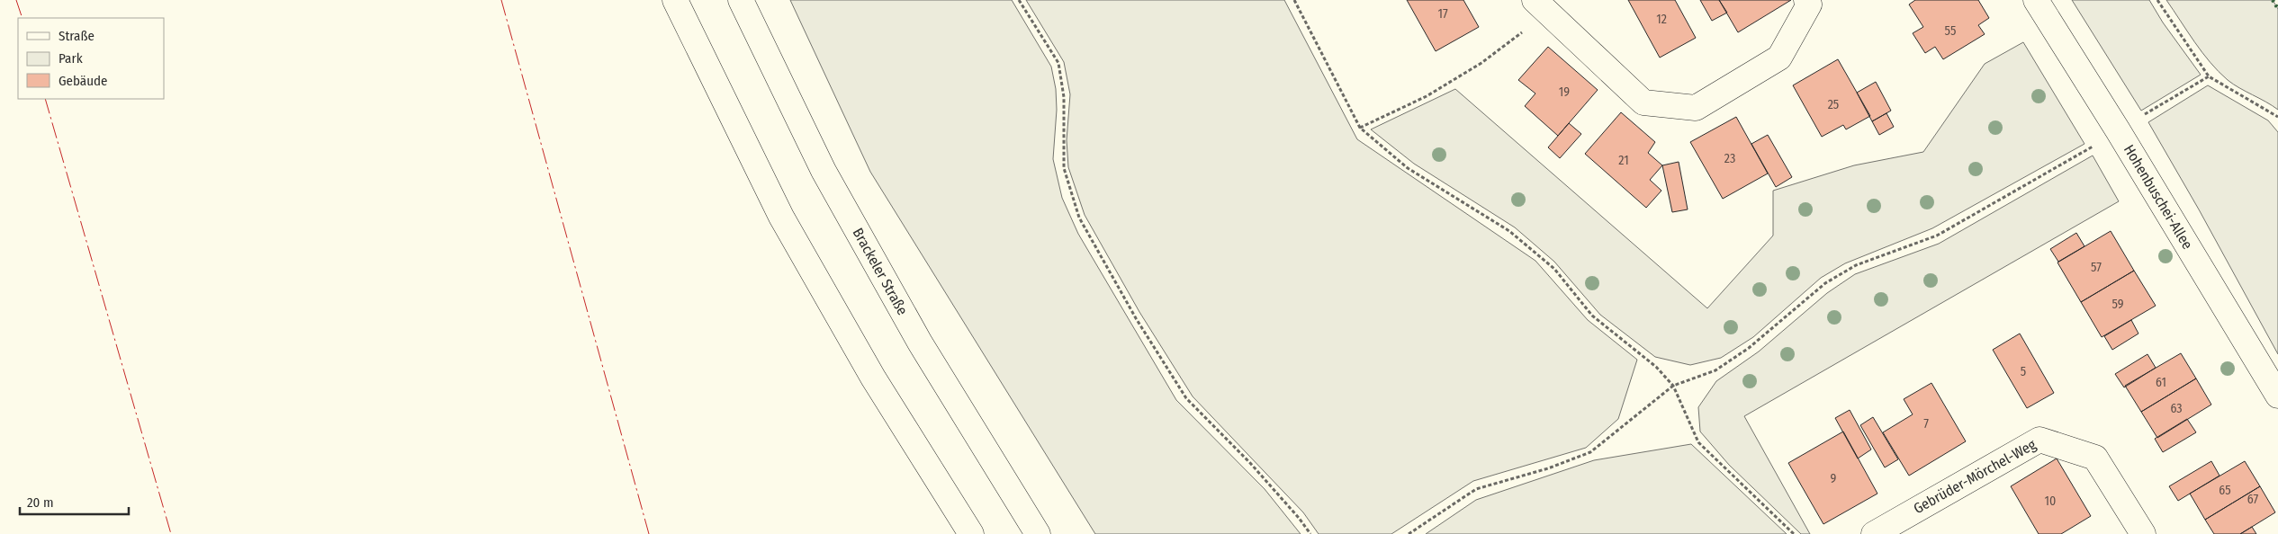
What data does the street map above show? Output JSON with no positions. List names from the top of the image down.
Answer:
{
  "streets": {
    "main road": ["Hohenbuschei-Allee", "Brackeler Straße", "Gebrüder-Mörchel-Weg"]
  },
  "house_numbers": [
    "17",
    "12",
    "55",
    "19",
    "25",
    "23",
    "21",
    "57",
    "59",
    "5",
    "61",
    "63",
    "7",
    "9",
    "65",
    "67",
    "10"
  ],
  "legend": ["Straße", "Park", "Gebäude"],
  "scale_bar": "20 m"
}
